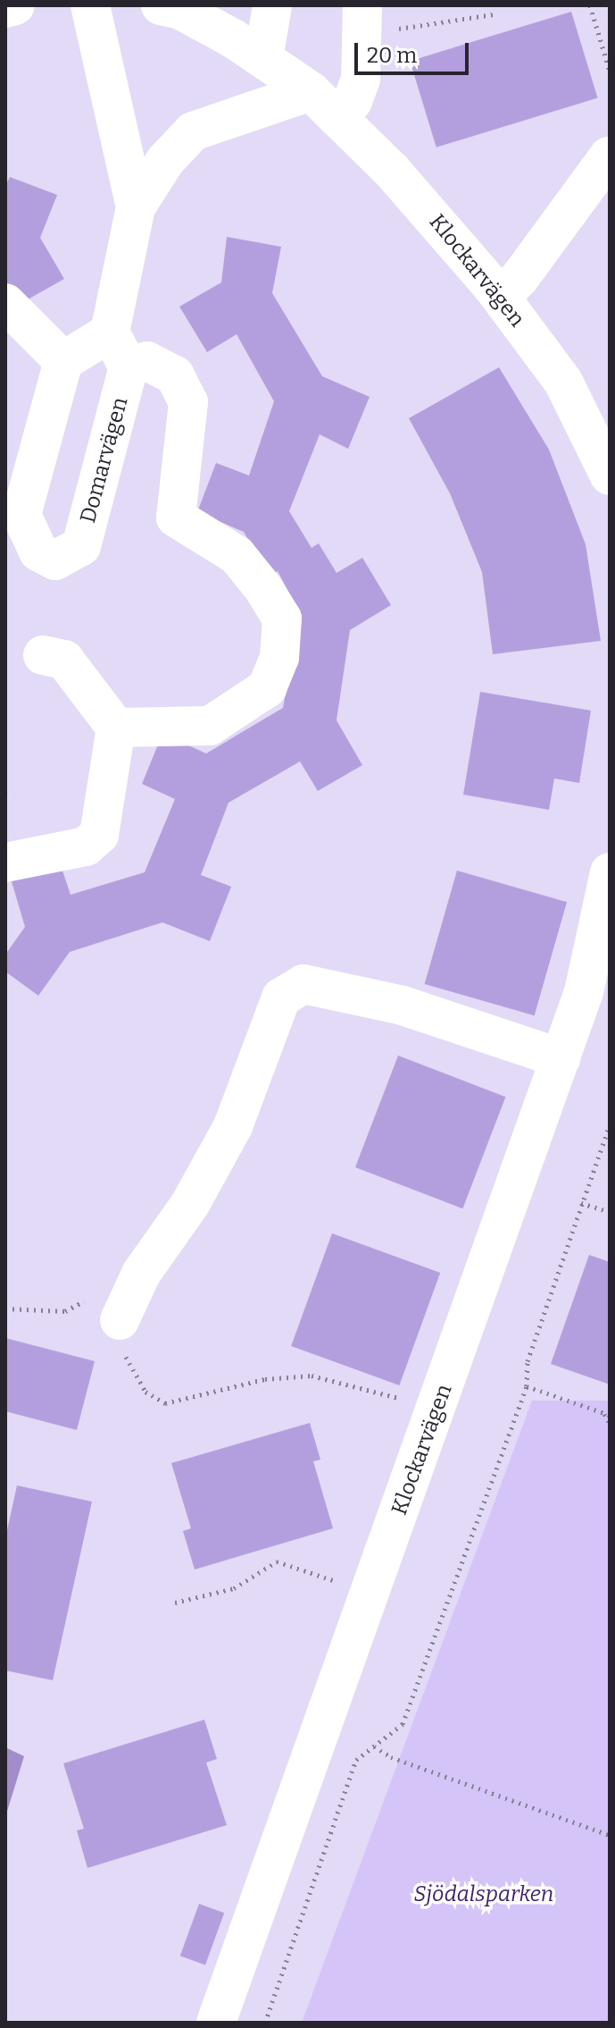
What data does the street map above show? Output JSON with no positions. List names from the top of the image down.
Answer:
{
  "streets": {
    "street": ["Klockarvägen", "Domarvägen"]
  },
  "parks": ["Sjödalsparken"],
  "scale_bar": "20 m"
}
